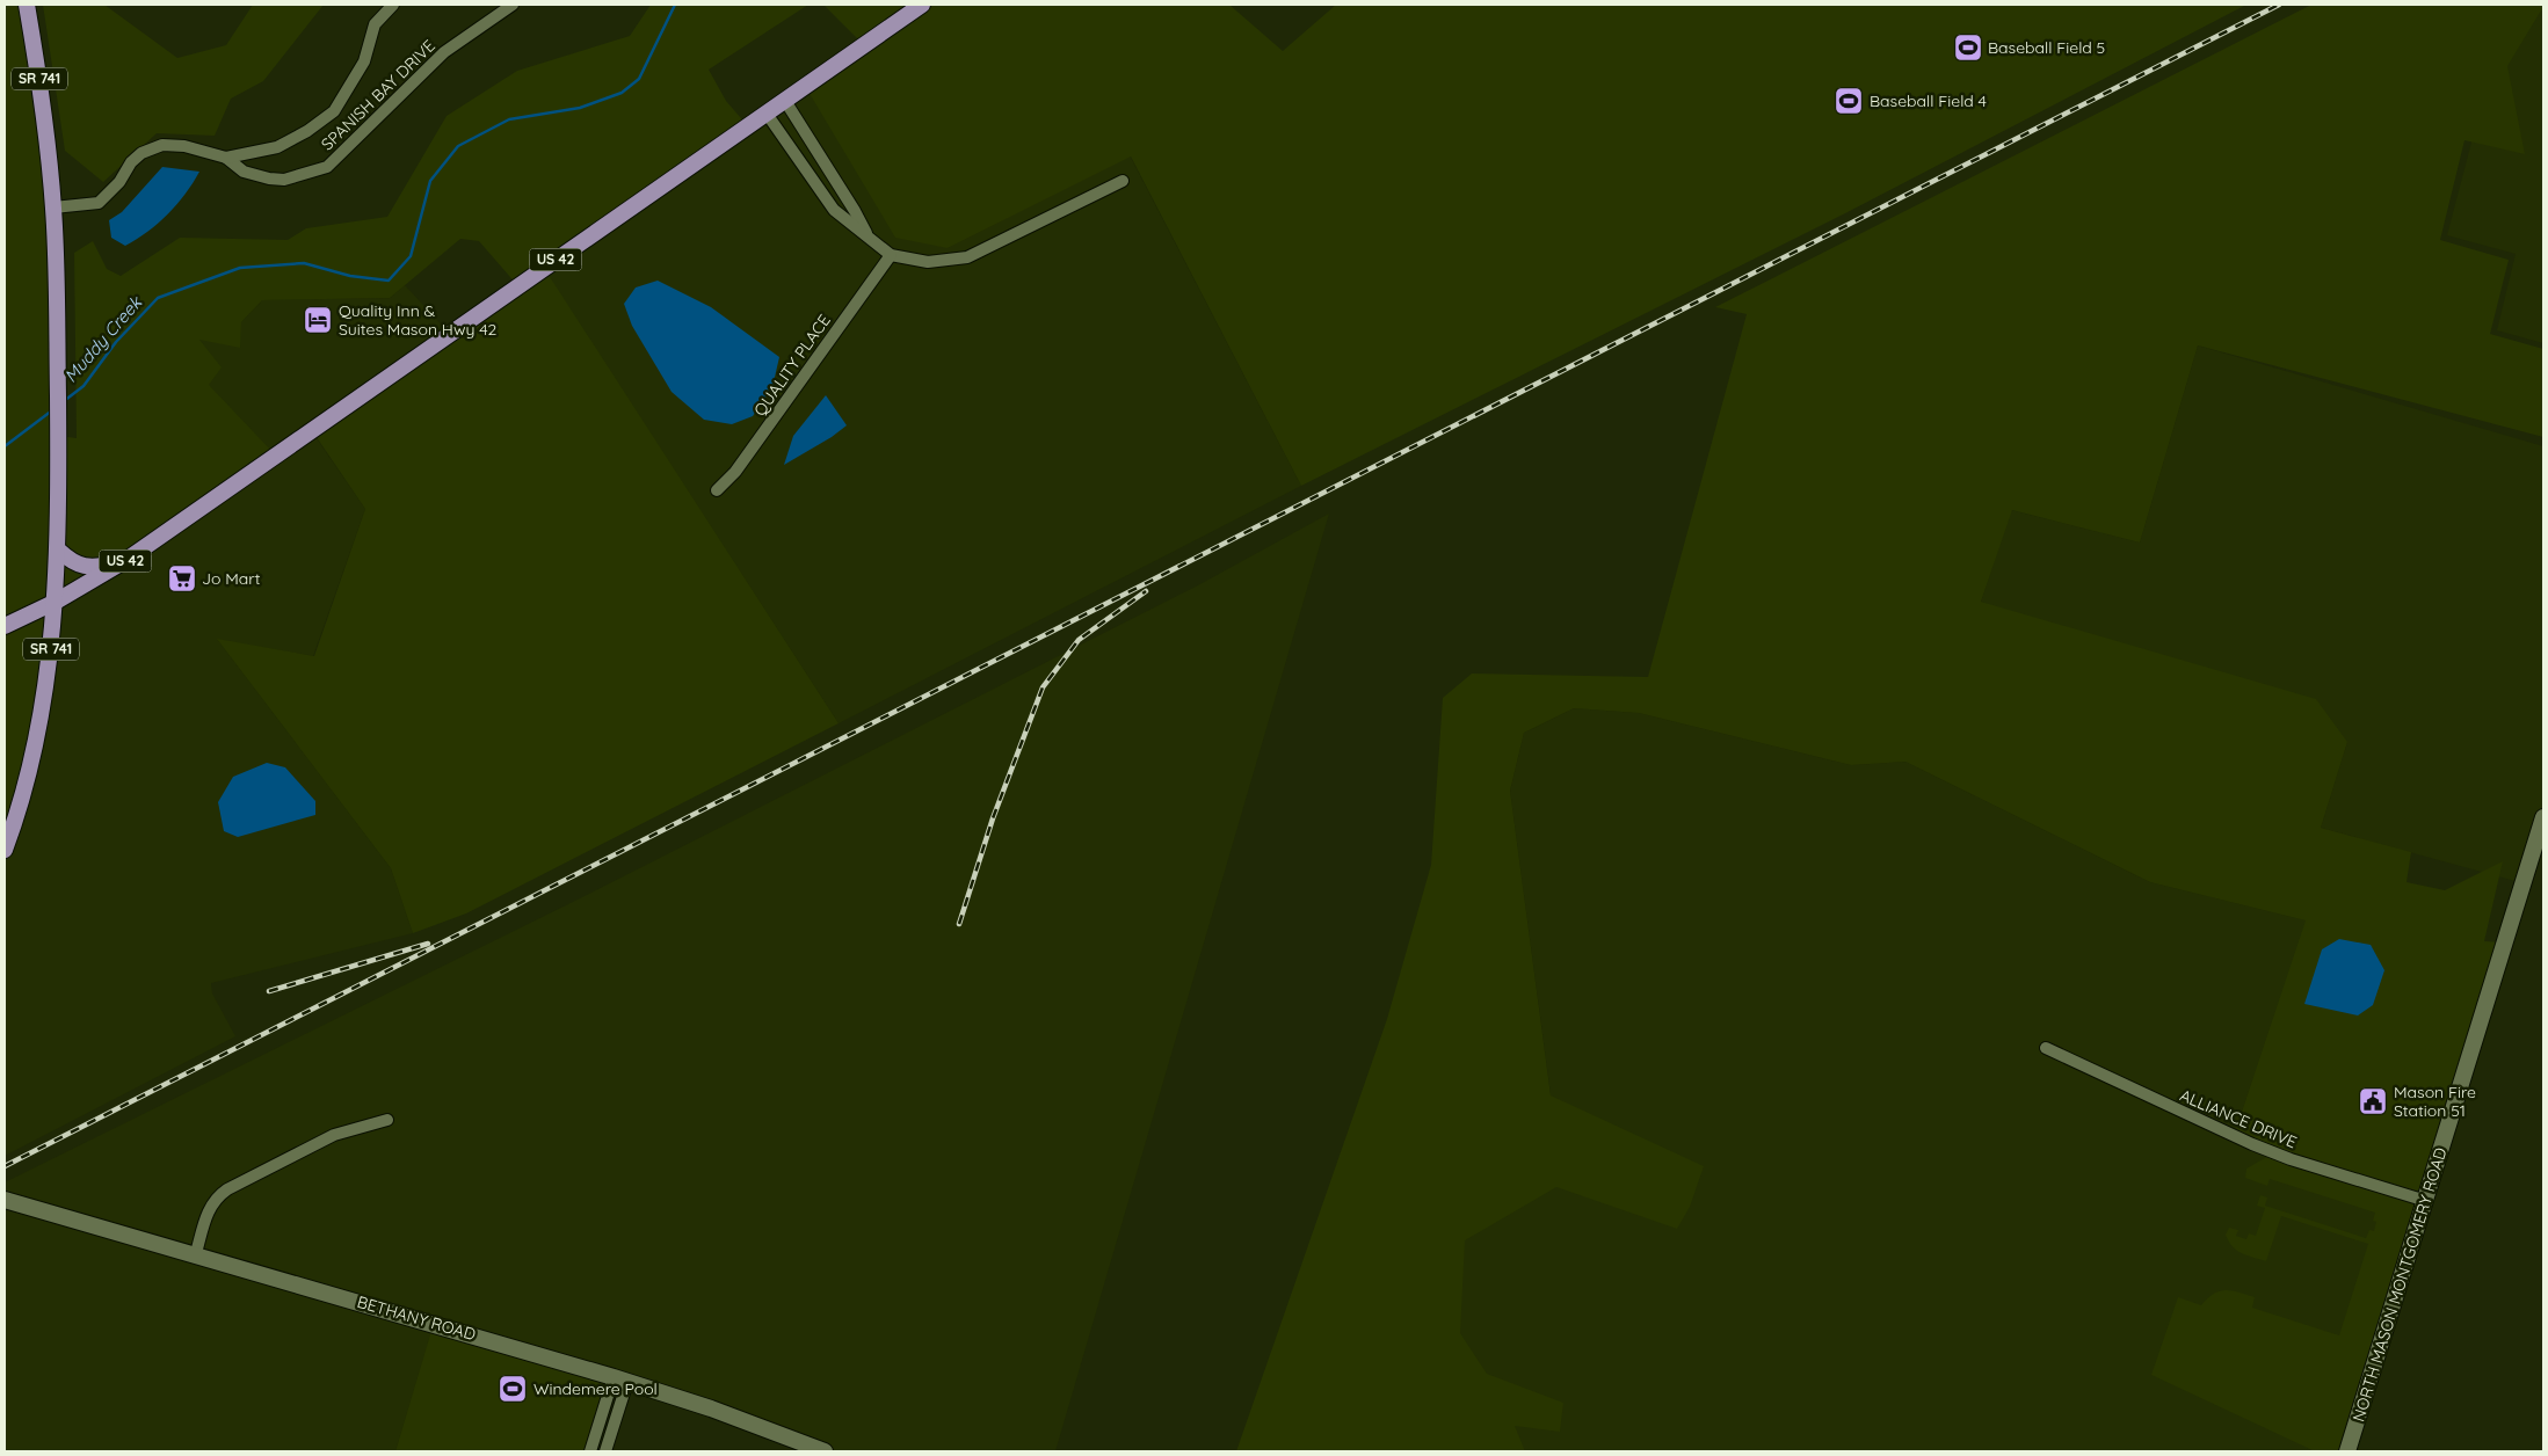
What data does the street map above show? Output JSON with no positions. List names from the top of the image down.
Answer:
{
  "streets": {
    "main road": [
      "SR 741",
      "US 42",
      "NORTH MASON MONTGOMERY ROAD",
      "BETHANY ROAD"
    ],
    "street": ["SPANISH BAY DRIVE", "QUALITY PLACE", "ALLIANCE DRIVE"]
  },
  "crossings": [
    ["SR 741", "US 42"],
    ["ALLIANCE DRIVE", "NORTH MASON MONTGOMERY ROAD"]
  ],
  "water": ["Muddy Creek"],
  "places": {
    "sports": ["Baseball Field 5", "Baseball Field 4", "Windemere Pool"],
    "hotel": ["Quality Inn & Suites Mason Hwy 42"],
    "supermarket": ["Jo Mart"],
    "public building": ["Mason Fire Station 51"]
  }
}
